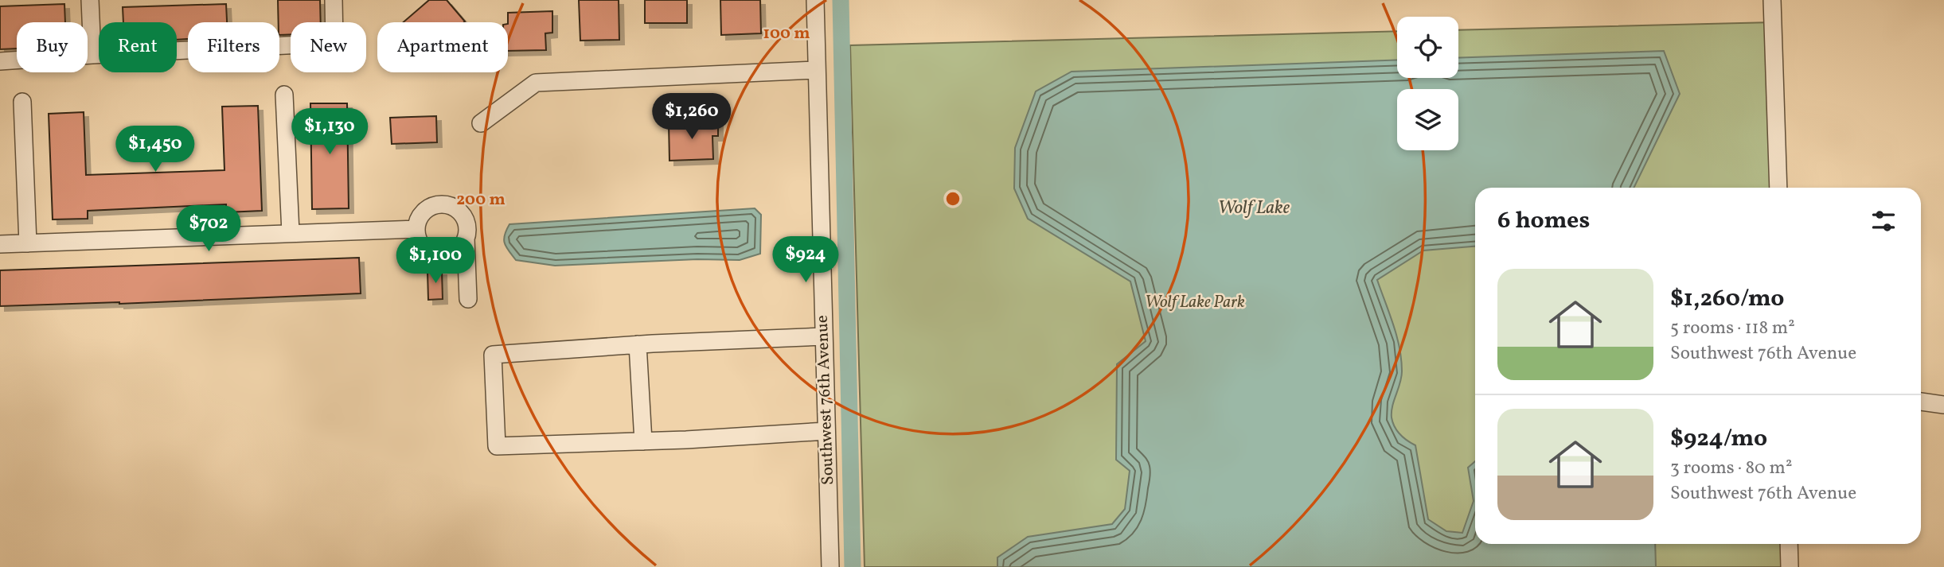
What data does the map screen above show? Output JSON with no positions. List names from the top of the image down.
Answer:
{
  "streets": {
    "street": ["Southwest 76th Avenue"]
  },
  "water": ["Wolf Lake"],
  "parks": ["Wolf Lake Park"],
  "page": {
    "chip": [
      "Buy",
      "Rent",
      "Filters",
      "New",
      "Apartment"
    ],
    "price": [
      "$1,260",
      "$1,130",
      "$1,450",
      "$702",
      "$924",
      "$1,100"
    ],
    "heading": "6 homes",
    "list": [
      {
        "name": "$1,260/mo",
        "note": "5 rooms · 118 m² · Southwest 76th Avenue"
      },
      {
        "name": "$924/mo",
        "note": "3 rooms · 80 m² · Southwest 76th Avenue"
      }
    ]
  },
  "rings": ["100 m", "200 m"]
}
